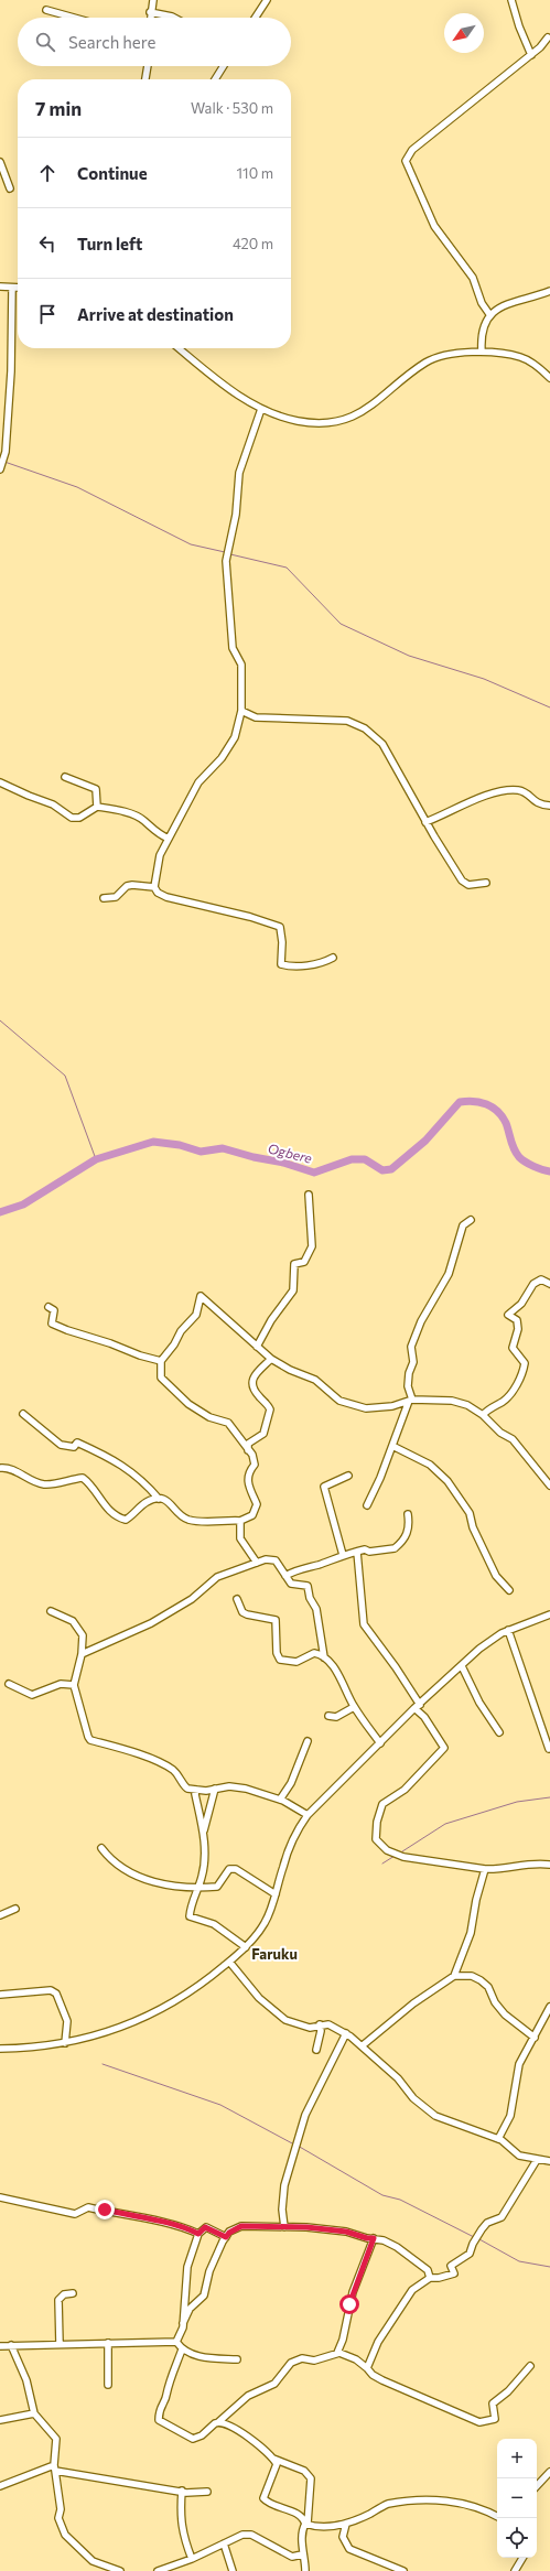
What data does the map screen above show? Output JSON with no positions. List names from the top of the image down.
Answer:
{
  "districts": ["Faruku"],
  "water": ["Ogbere"],
  "north": "bottom left",
  "page": {
    "search": "Search here",
    "heading": ["7 min", "Walk · 530 m"],
    "list": [
      ["Continue", "110 m"],
      ["Turn left", "420 m"],
      "Arrive at destination"
    ],
    "map_buttons": ["+", "−"]
  }
}
